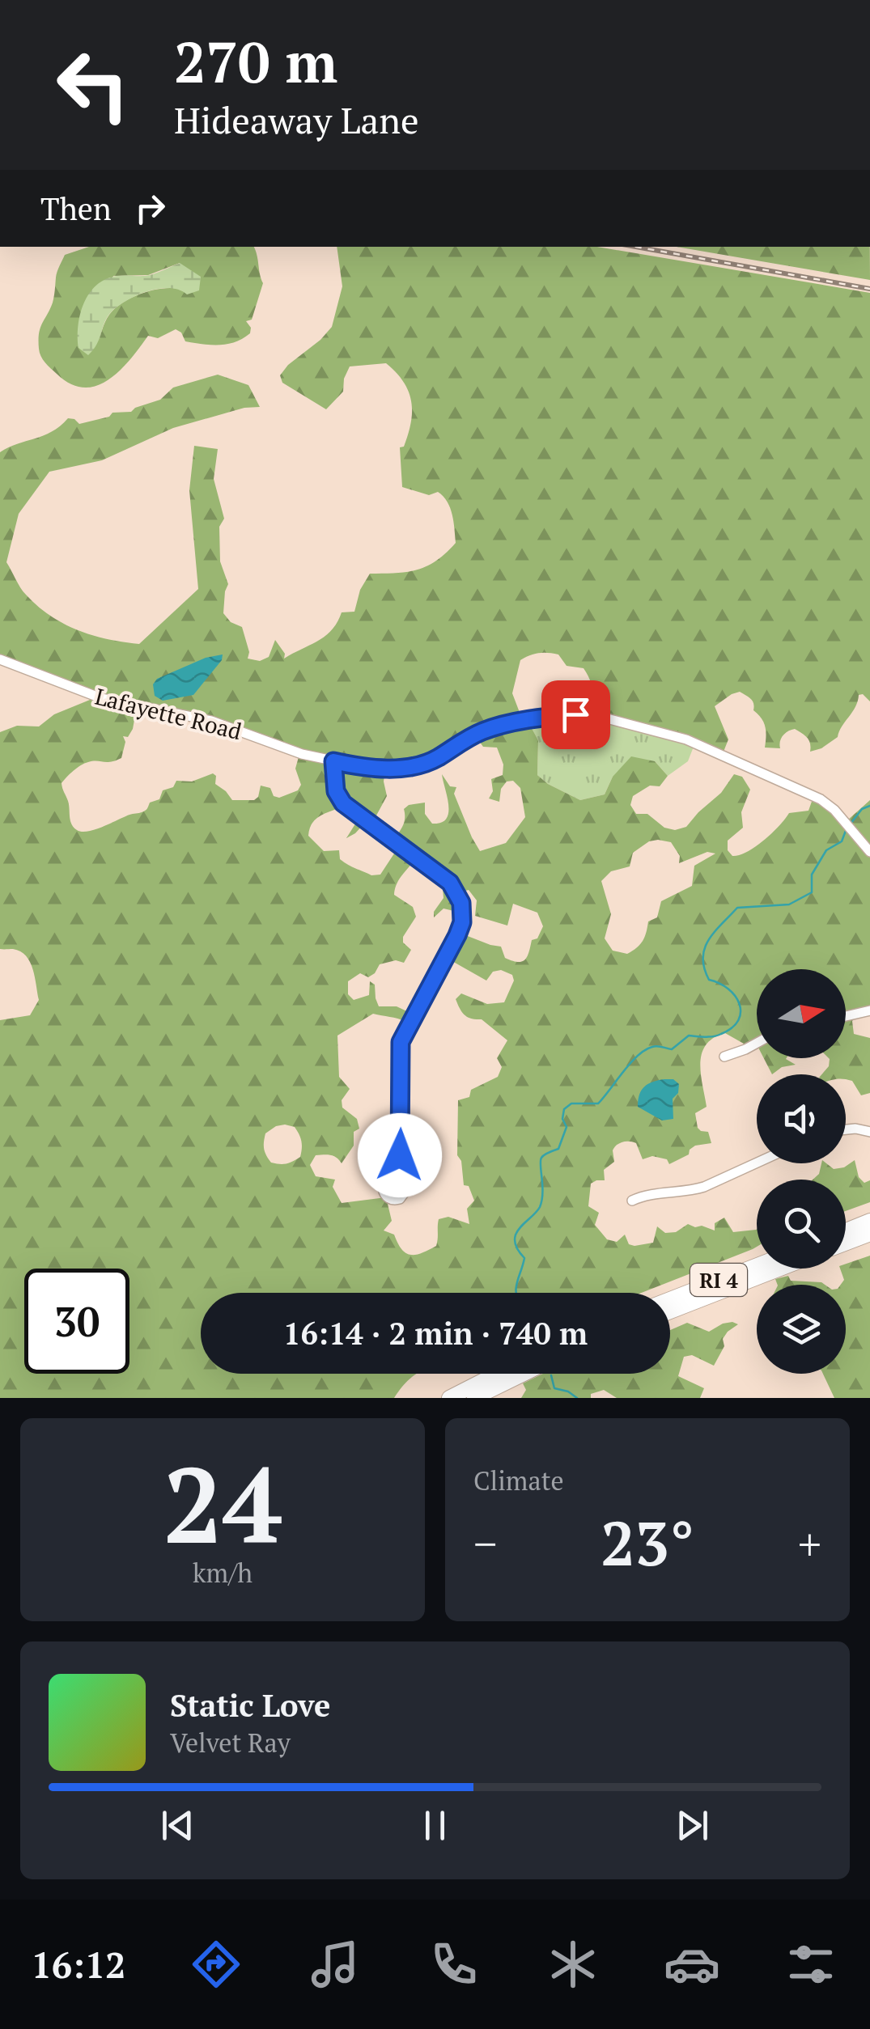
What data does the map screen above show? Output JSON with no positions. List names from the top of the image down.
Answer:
{
  "streets": {
    "highway": ["RI 4"],
    "street": ["Lafayette Road"]
  },
  "north": "right",
  "page": {
    "turn": ["270 m", "Hideaway Lane"],
    "then": "Then",
    "limit": "30",
    "trip": "16:14 · 2 min · 740 m",
    "tile": [
      ["24", "km/h"],
      "Climate"
    ],
    "heat": ["−", "23°", "+"],
    "song": ["Static Love", "Velvet Ray"],
    "tabs": "16:12"
  }
}
